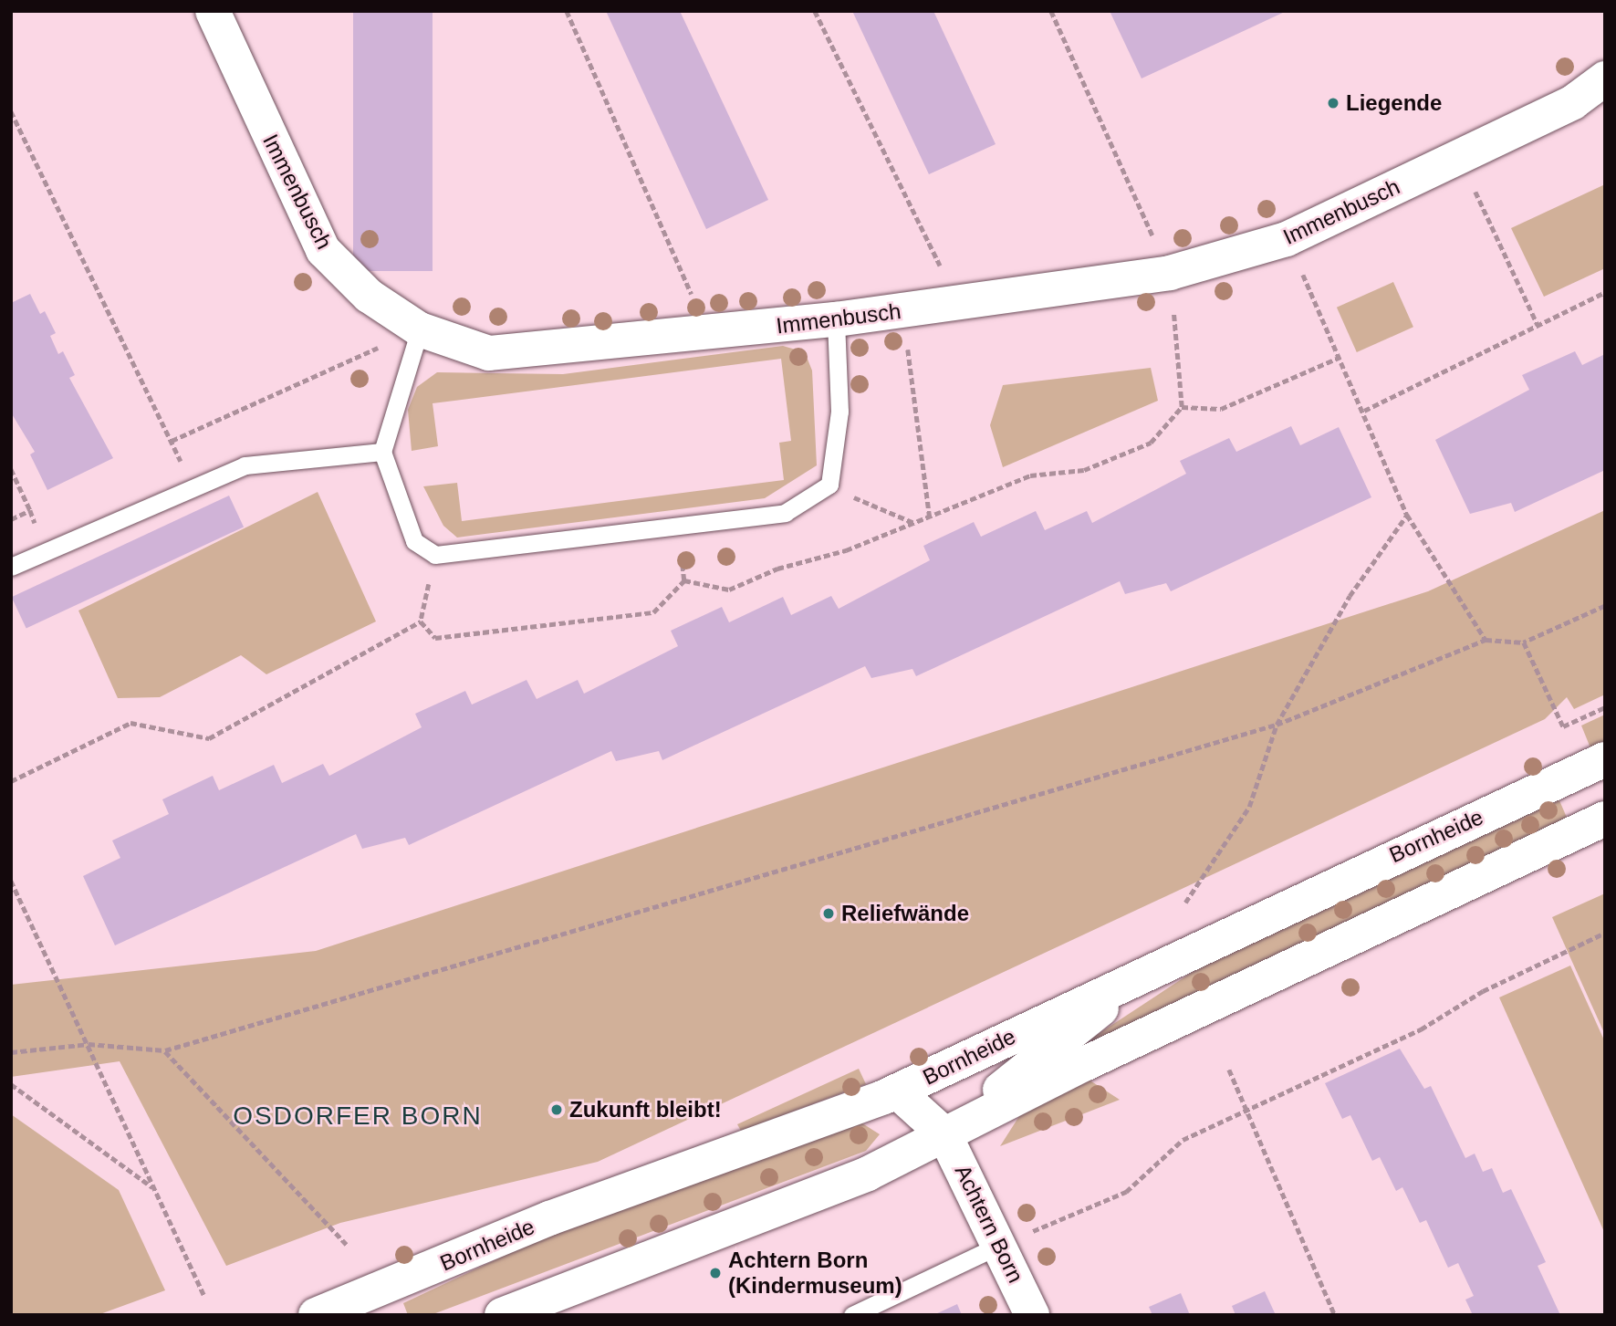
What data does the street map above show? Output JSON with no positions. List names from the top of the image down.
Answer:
{
  "streets": {
    "street": ["Immenbusch", "Bornheide", "Achtern Born"]
  },
  "districts": ["OSDORFER BORN"],
  "places": [
    "Liegende",
    "Reliefwände",
    "Zukunft bleibt!",
    "Achtern Born (Kindermuseum)"
  ]
}
